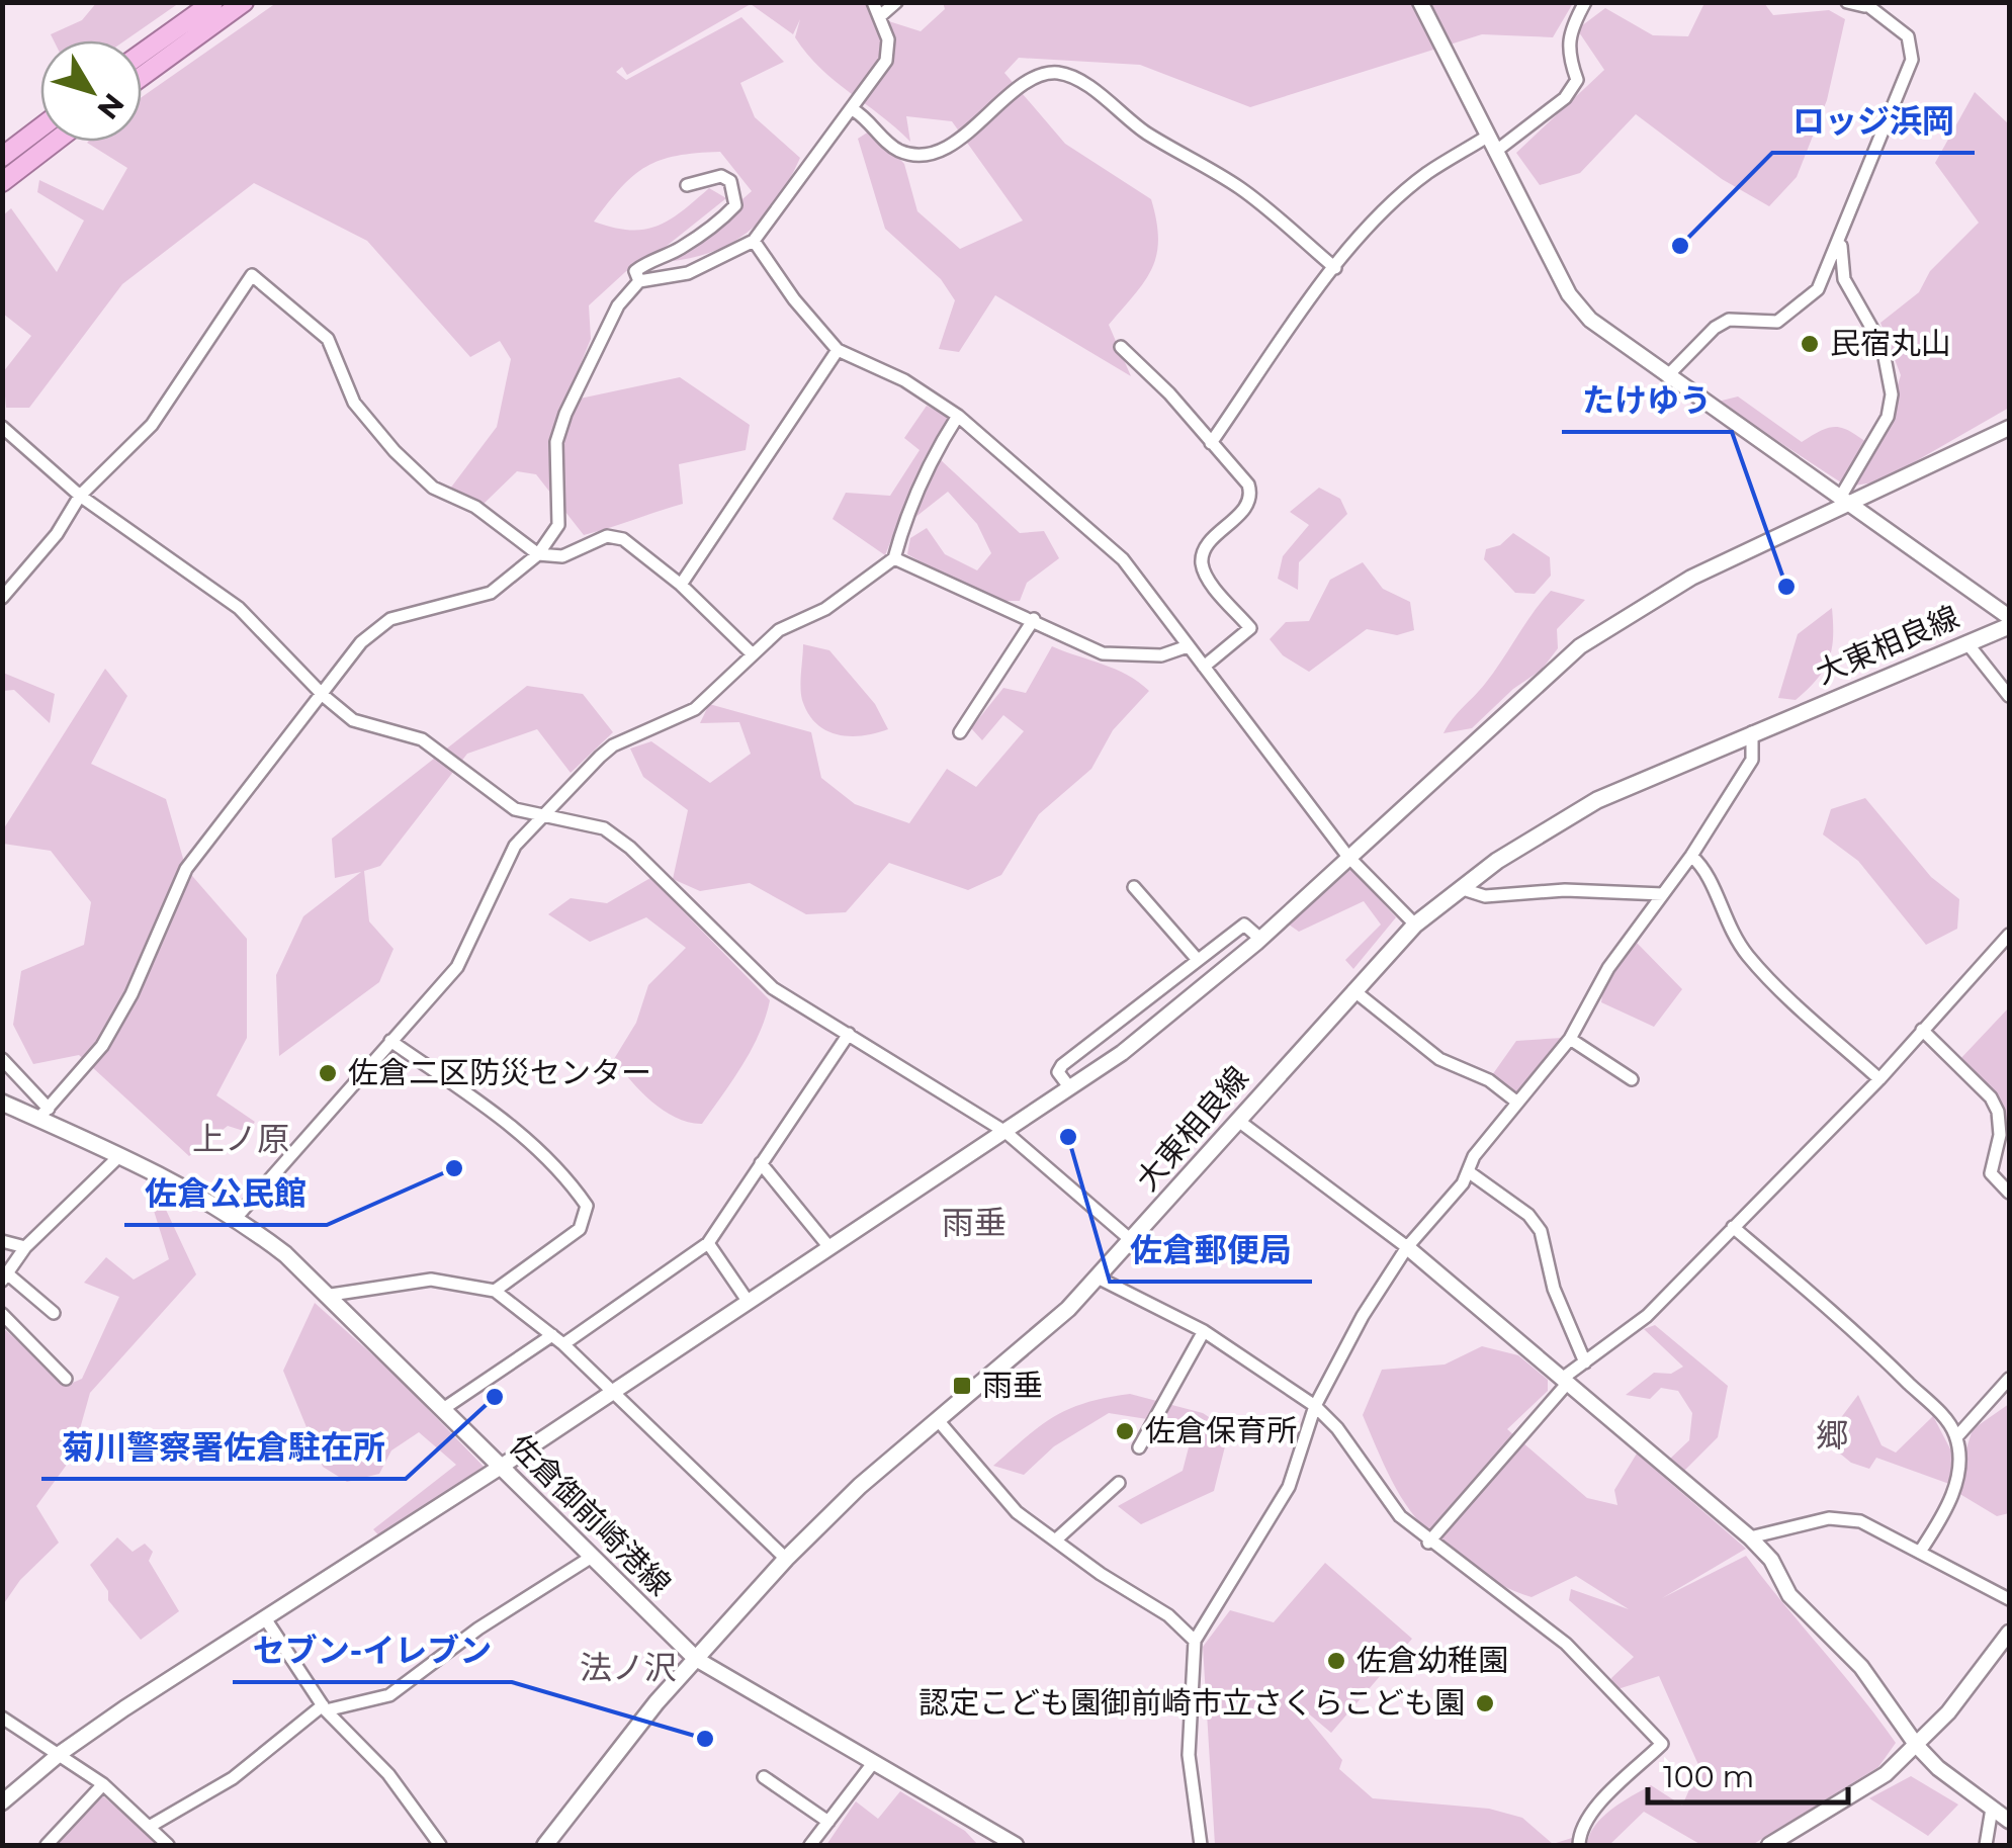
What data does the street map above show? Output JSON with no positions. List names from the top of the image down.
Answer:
{
  "streets": {
    "main road": ["大東相良線", "佐倉御前崎港線"]
  },
  "crossings": [
    ["大東相良線", "佐倉御前崎港線"]
  ],
  "districts": [
    "上ノ原",
    "雨垂",
    "郷",
    "法ノ沢"
  ],
  "places": {
    "other": [
      "ロッジ浜岡",
      "民宿丸山",
      "たけゆう",
      "佐倉二区防災センター",
      "佐倉郵便局",
      "佐倉公民館",
      "菊川警察署佐倉駐在所",
      "佐倉保育所",
      "佐倉幼稚園",
      "認定こども園御前崎市立さくらこども園",
      "セブン-イレブン"
    ],
    "transit": ["雨垂"]
  },
  "scale_bar": "100 m",
  "north": "bottom right"
}
